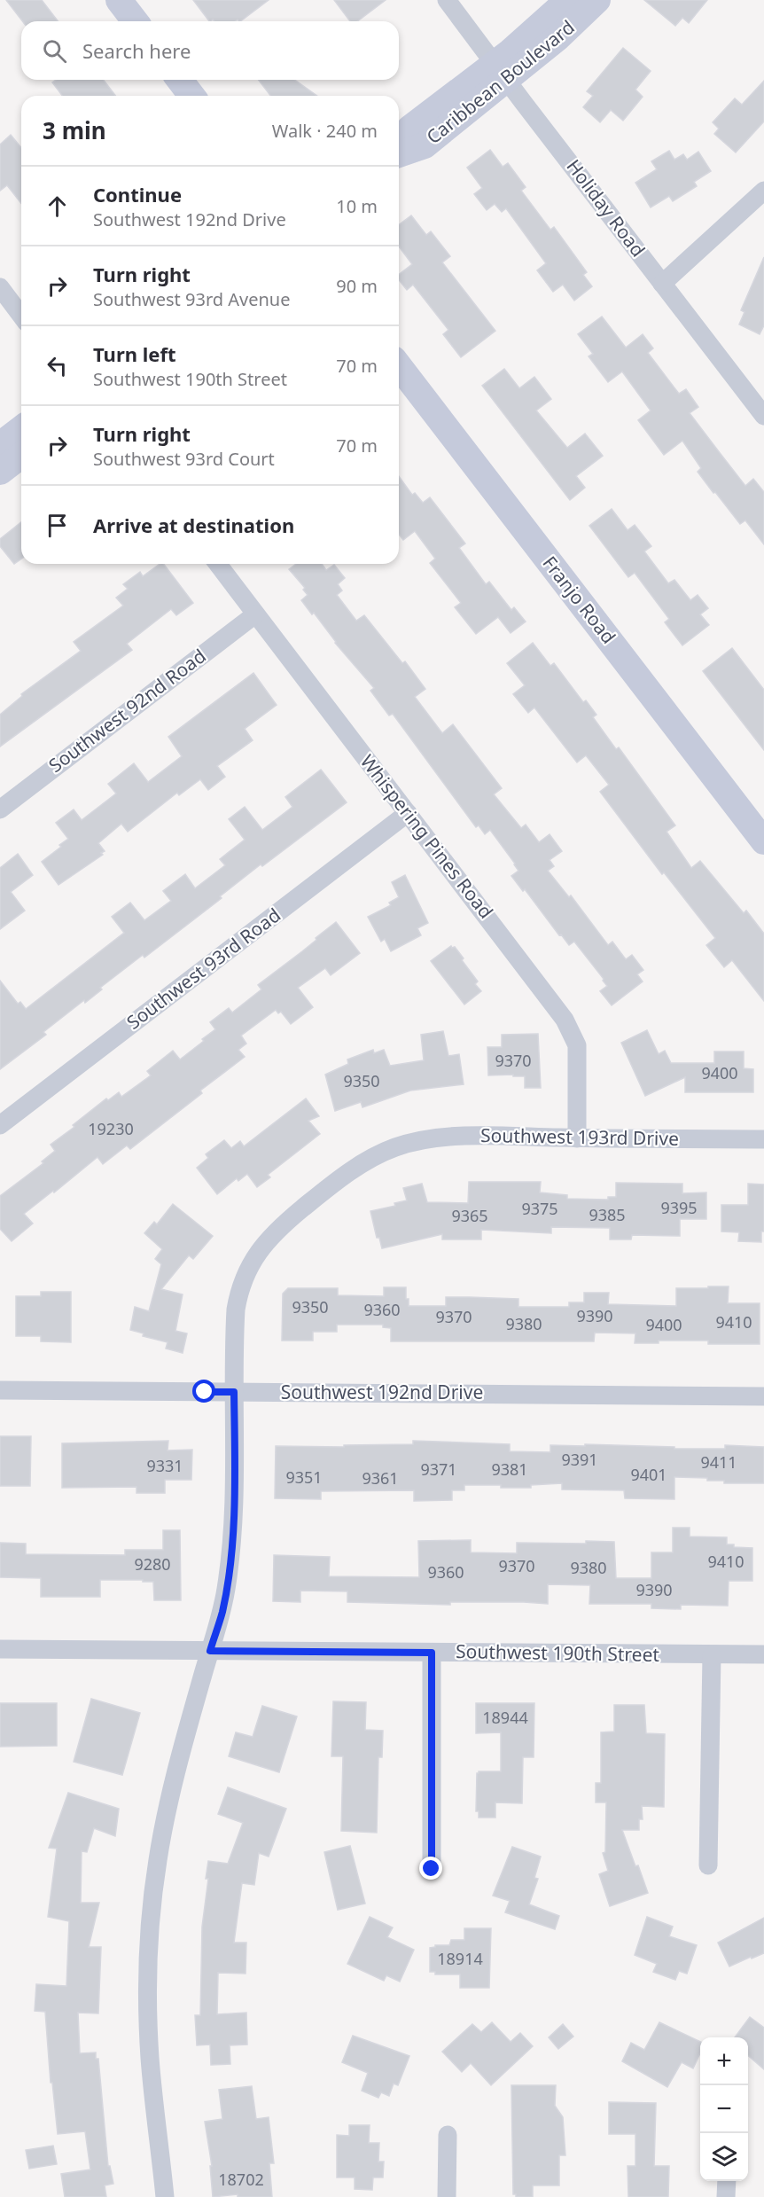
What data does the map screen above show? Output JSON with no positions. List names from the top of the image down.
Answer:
{
  "streets": {
    "street": [
      "Caribbean Boulevard",
      "Holiday Road",
      "Franjo Road",
      "Southwest 92nd Road",
      "Whispering Pines Road",
      "Southwest 93rd Road",
      "Southwest 193rd Drive",
      "Southwest 192nd Drive",
      "Southwest 190th Street"
    ]
  },
  "crossings": [
    ["Caribbean Boulevard", "Holiday Road"],
    ["Southwest 92nd Road", "Whispering Pines Road"],
    ["Whispering Pines Road", "Southwest 93rd Road"],
    ["Whispering Pines Road", "Southwest 193rd Drive"],
    ["Southwest 193rd Drive", "Southwest 192nd Drive"],
    ["Southwest 193rd Drive", "Southwest 190th Street"]
  ],
  "house_numbers": [
    "9370",
    "9400",
    "9350",
    "19230",
    "9395",
    "9375",
    "9385",
    "9365",
    "9350",
    "9360",
    "9390",
    "9370",
    "9410",
    "9380",
    "9400",
    "9391",
    "9411",
    "9331",
    "9371",
    "9381",
    "9401",
    "9351",
    "9361",
    "9410",
    "9280",
    "9370",
    "9380",
    "9360",
    "9390",
    "18944",
    "18914",
    "18702"
  ],
  "page": {
    "search": "Search here",
    "heading": ["3 min", "Walk · 240 m"],
    "list": [
      ["Continue", "Southwest 192nd Drive", "10 m"],
      ["Turn right", "Southwest 93rd Avenue", "90 m"],
      ["Turn left", "Southwest 190th Street", "70 m"],
      ["Turn right", "Southwest 93rd Court", "70 m"],
      "Arrive at destination"
    ],
    "map_buttons": ["+", "−"]
  }
}
